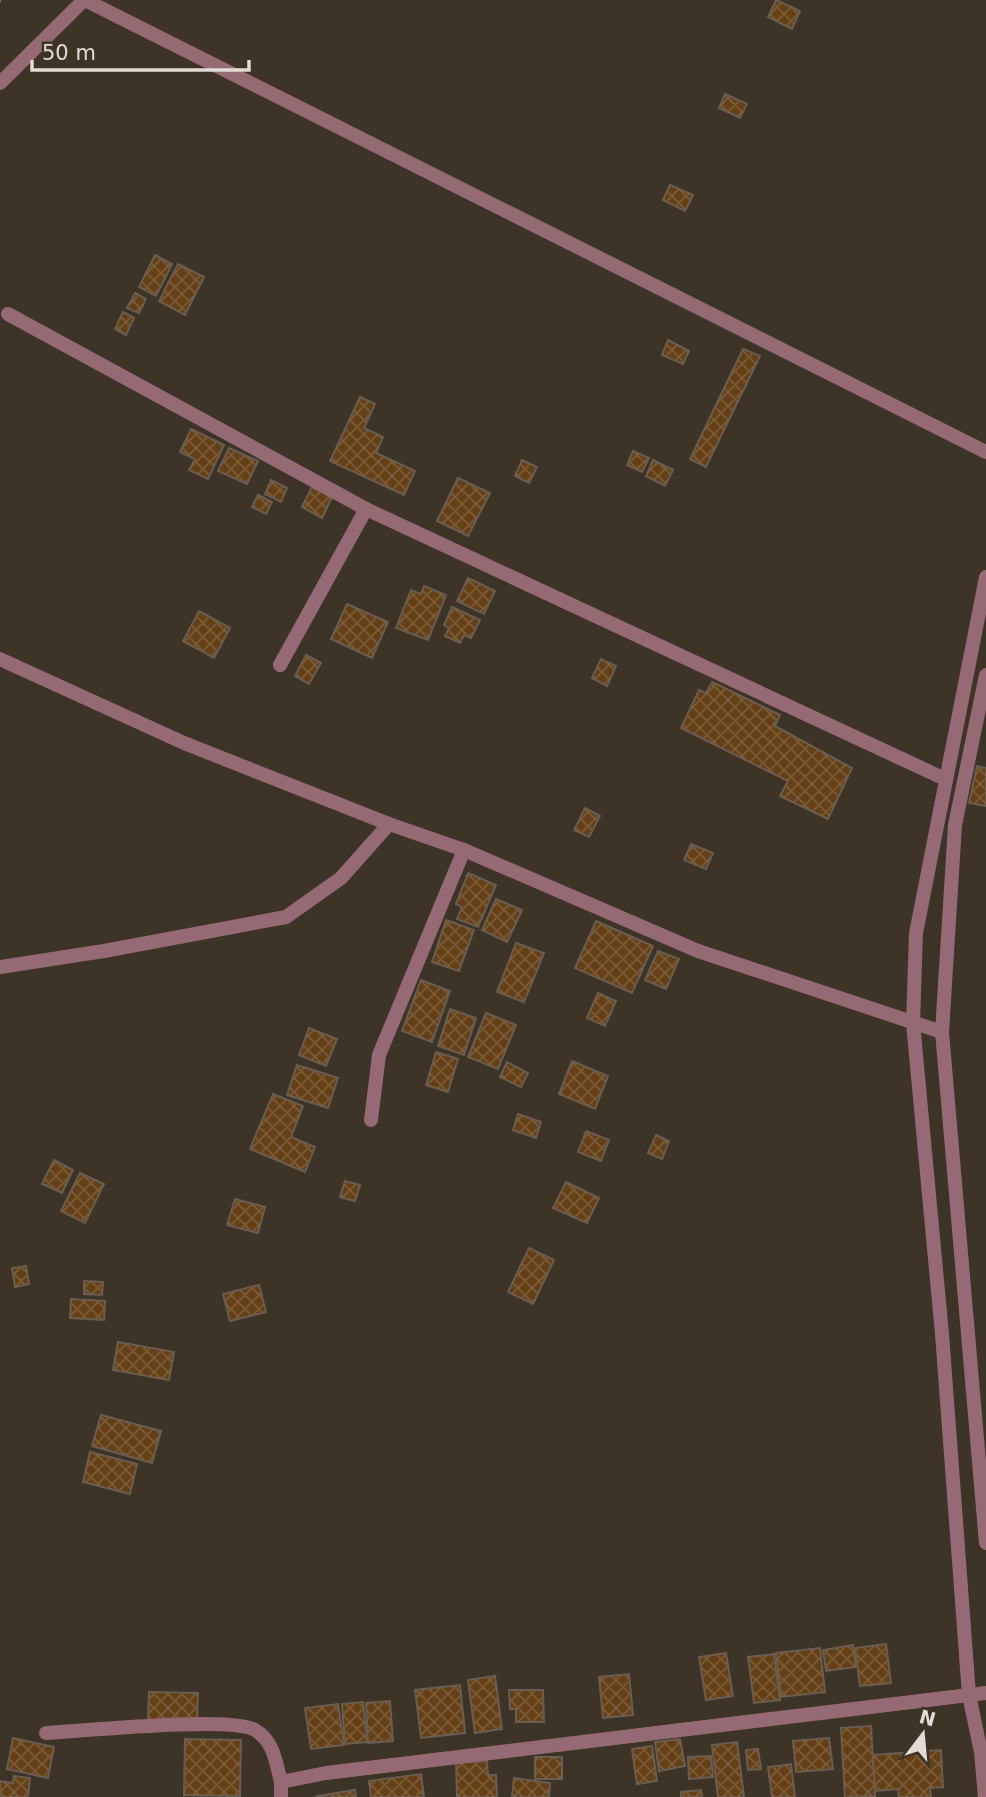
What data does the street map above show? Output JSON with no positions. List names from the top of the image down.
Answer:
{
  "scale_bar": "50 m",
  "north": "top"
}
